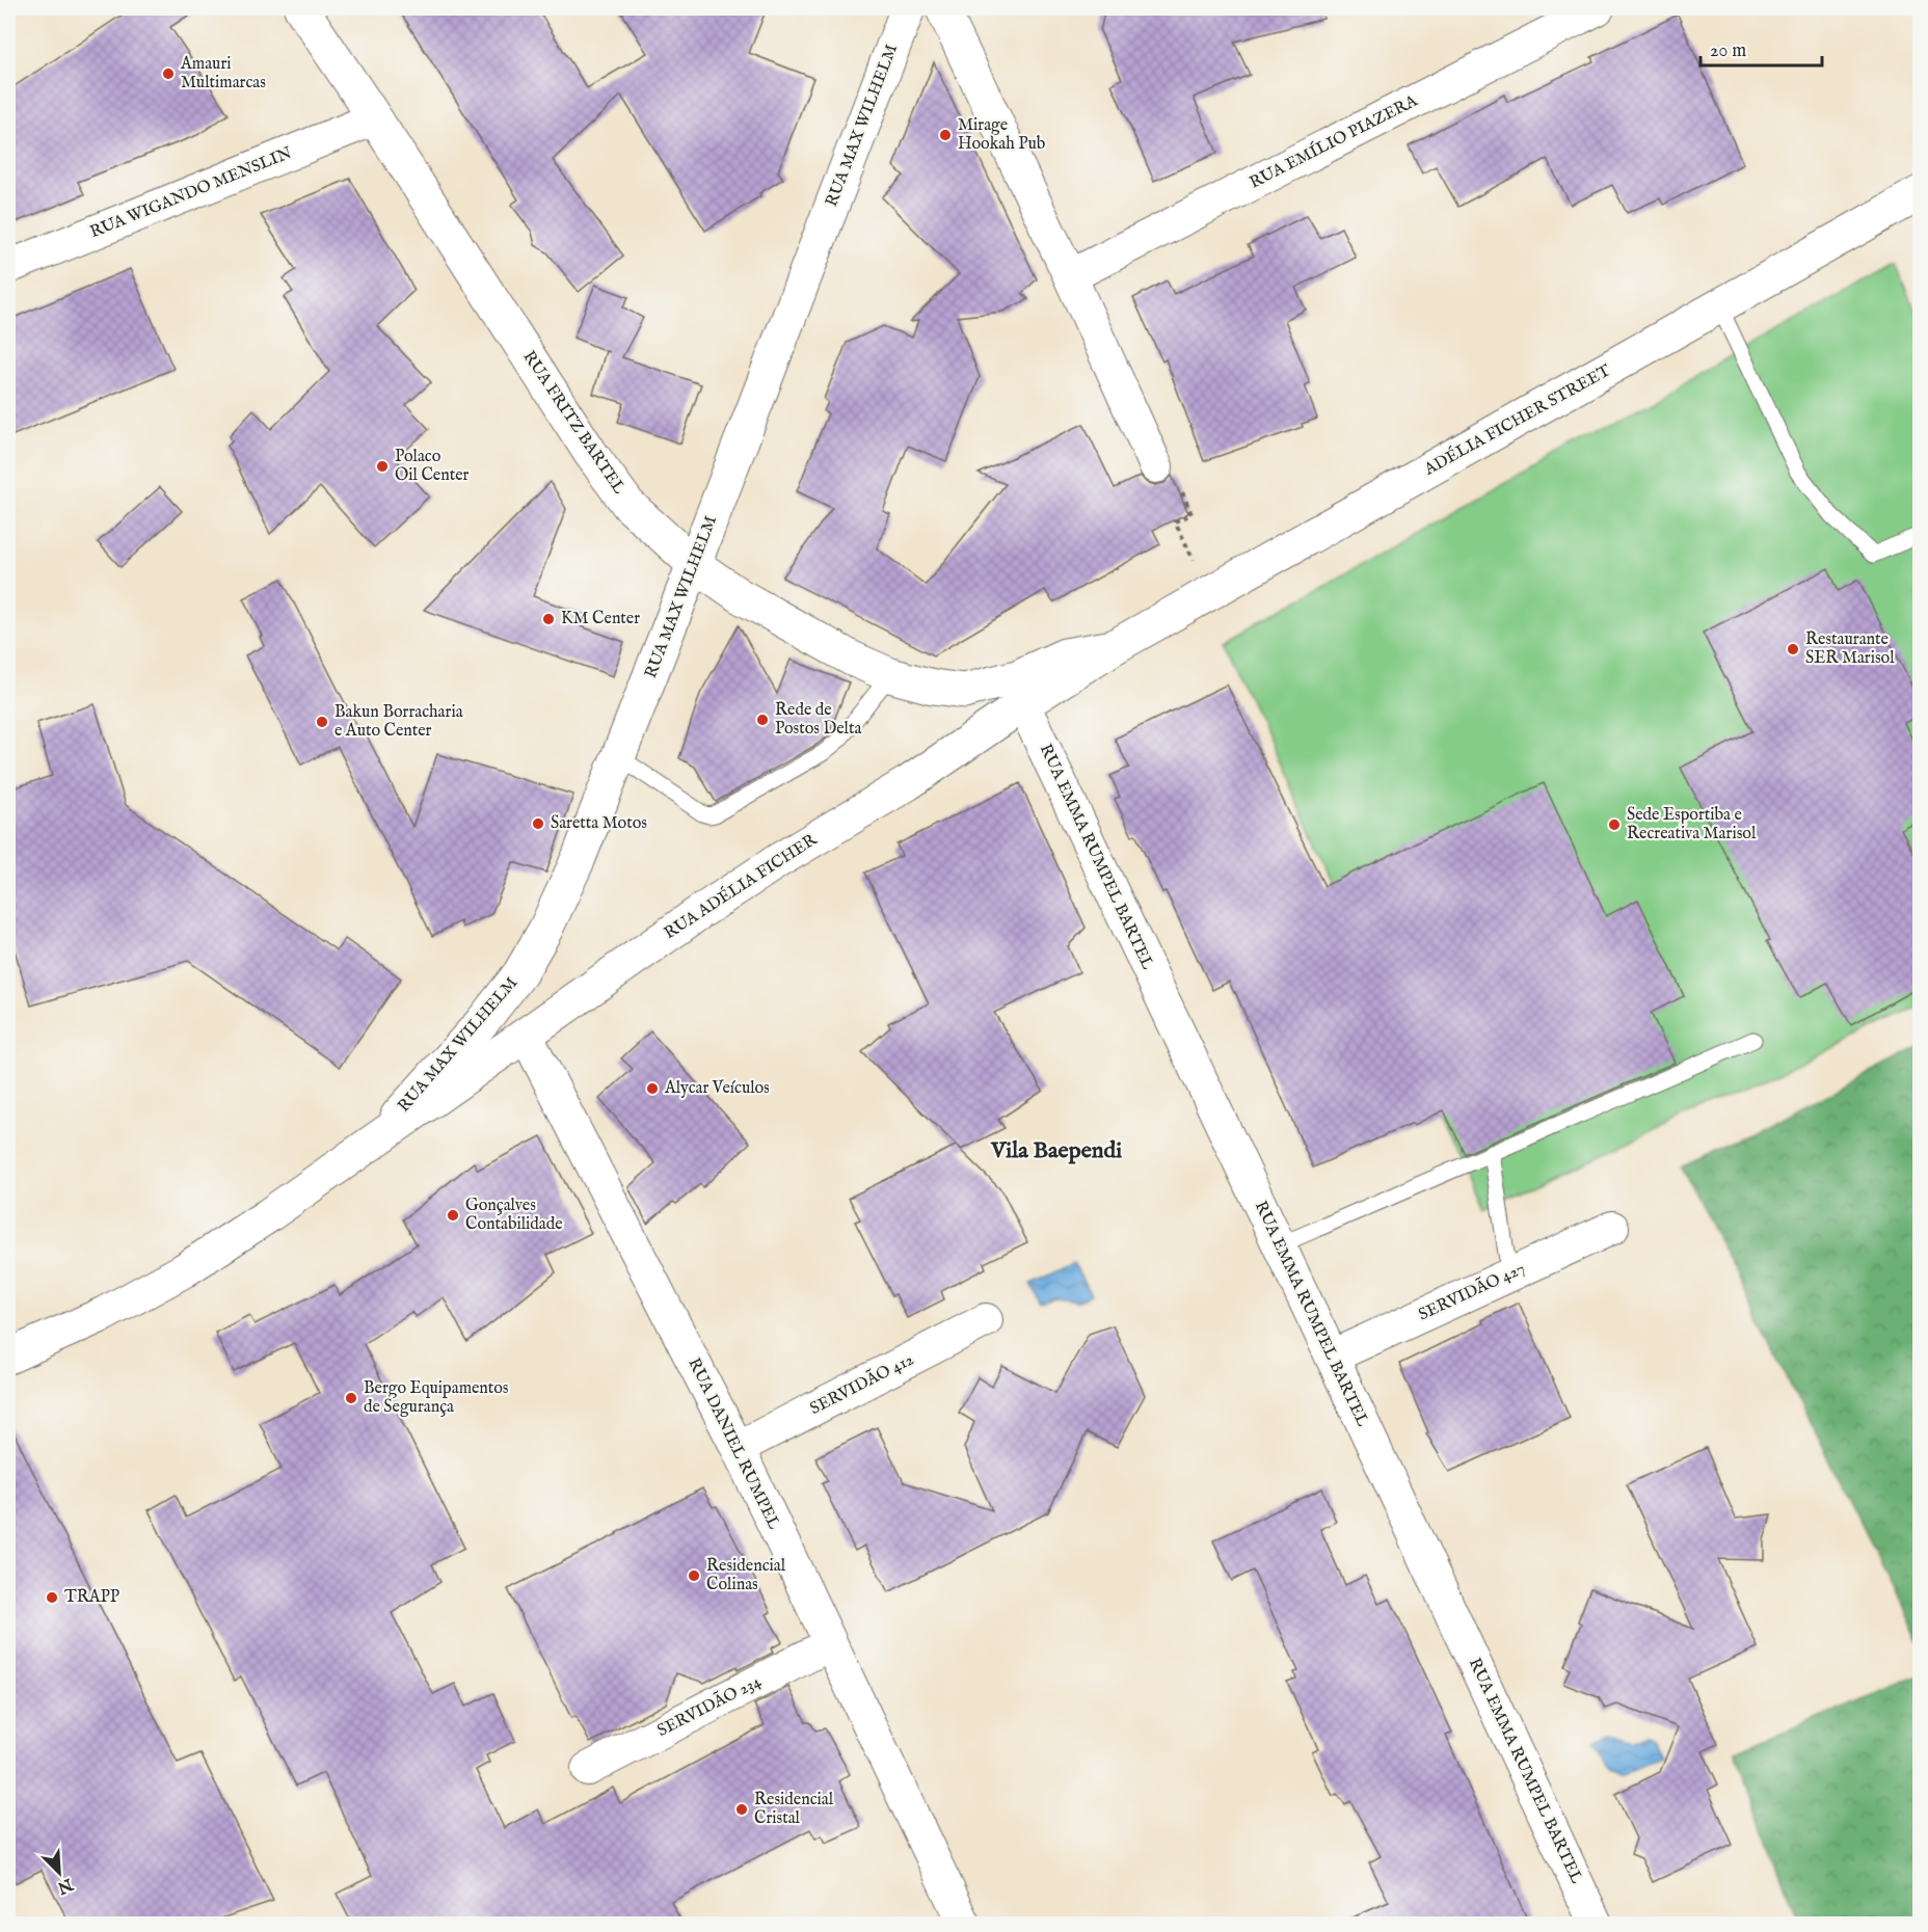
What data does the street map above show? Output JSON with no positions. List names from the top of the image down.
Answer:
{
  "streets": {
    "main road": [
      "RUA MAX WILHELM",
      "ADÉLIA FICHER STREET",
      "RUA FRITZ BARTEL",
      "RUA ADÉLIA FICHER"
    ],
    "street": [
      "RUA EMÍLIO PIAZERA",
      "RUA WIGANDO MENSLIN",
      "RUA EMMA RUMPEL BARTEL",
      "SERVIDÃO 427",
      "SERVIDÃO 412",
      "RUA DANIEL RUMPEL",
      "SERVIDÃO 234"
    ]
  },
  "crossings": [
    ["RUA MAX WILHELM", "RUA FRITZ BARTEL"],
    ["RUA MAX WILHELM", "RUA ADÉLIA FICHER"],
    ["RUA WIGANDO MENSLIN", "RUA FRITZ BARTEL"],
    ["ADÉLIA FICHER STREET", "RUA FRITZ BARTEL"],
    ["ADÉLIA FICHER STREET", "RUA ADÉLIA FICHER"],
    ["RUA FRITZ BARTEL", "RUA ADÉLIA FICHER"],
    ["RUA EMMA RUMPEL BARTEL", "RUA ADÉLIA FICHER"],
    ["RUA EMMA RUMPEL BARTEL", "SERVIDÃO 427"],
    ["RUA ADÉLIA FICHER", "RUA DANIEL RUMPEL"],
    ["SERVIDÃO 412", "RUA DANIEL RUMPEL"],
    ["RUA DANIEL RUMPEL", "SERVIDÃO 234"]
  ],
  "districts": ["Vila Baependi"],
  "places": [
    "Amauri Multimarcas",
    "Mirage Hookah Pub",
    "Polaco Oil Center",
    "KM Center",
    "Restaurante SER Marisol",
    "Rede de Postos Delta",
    "Bakun Borracharia e Auto Center",
    "Saretta Motos",
    "Sede Esportiba e Recreativa Marisol",
    "Alycar Veículos",
    "Gonçalves Contabilidade",
    "Bergo Equipamentos de Segurança",
    "Residencial Colinas",
    "TRAPP",
    "Residencial Cristal"
  ],
  "scale_bar": "20 m",
  "north": "bottom right"
}
